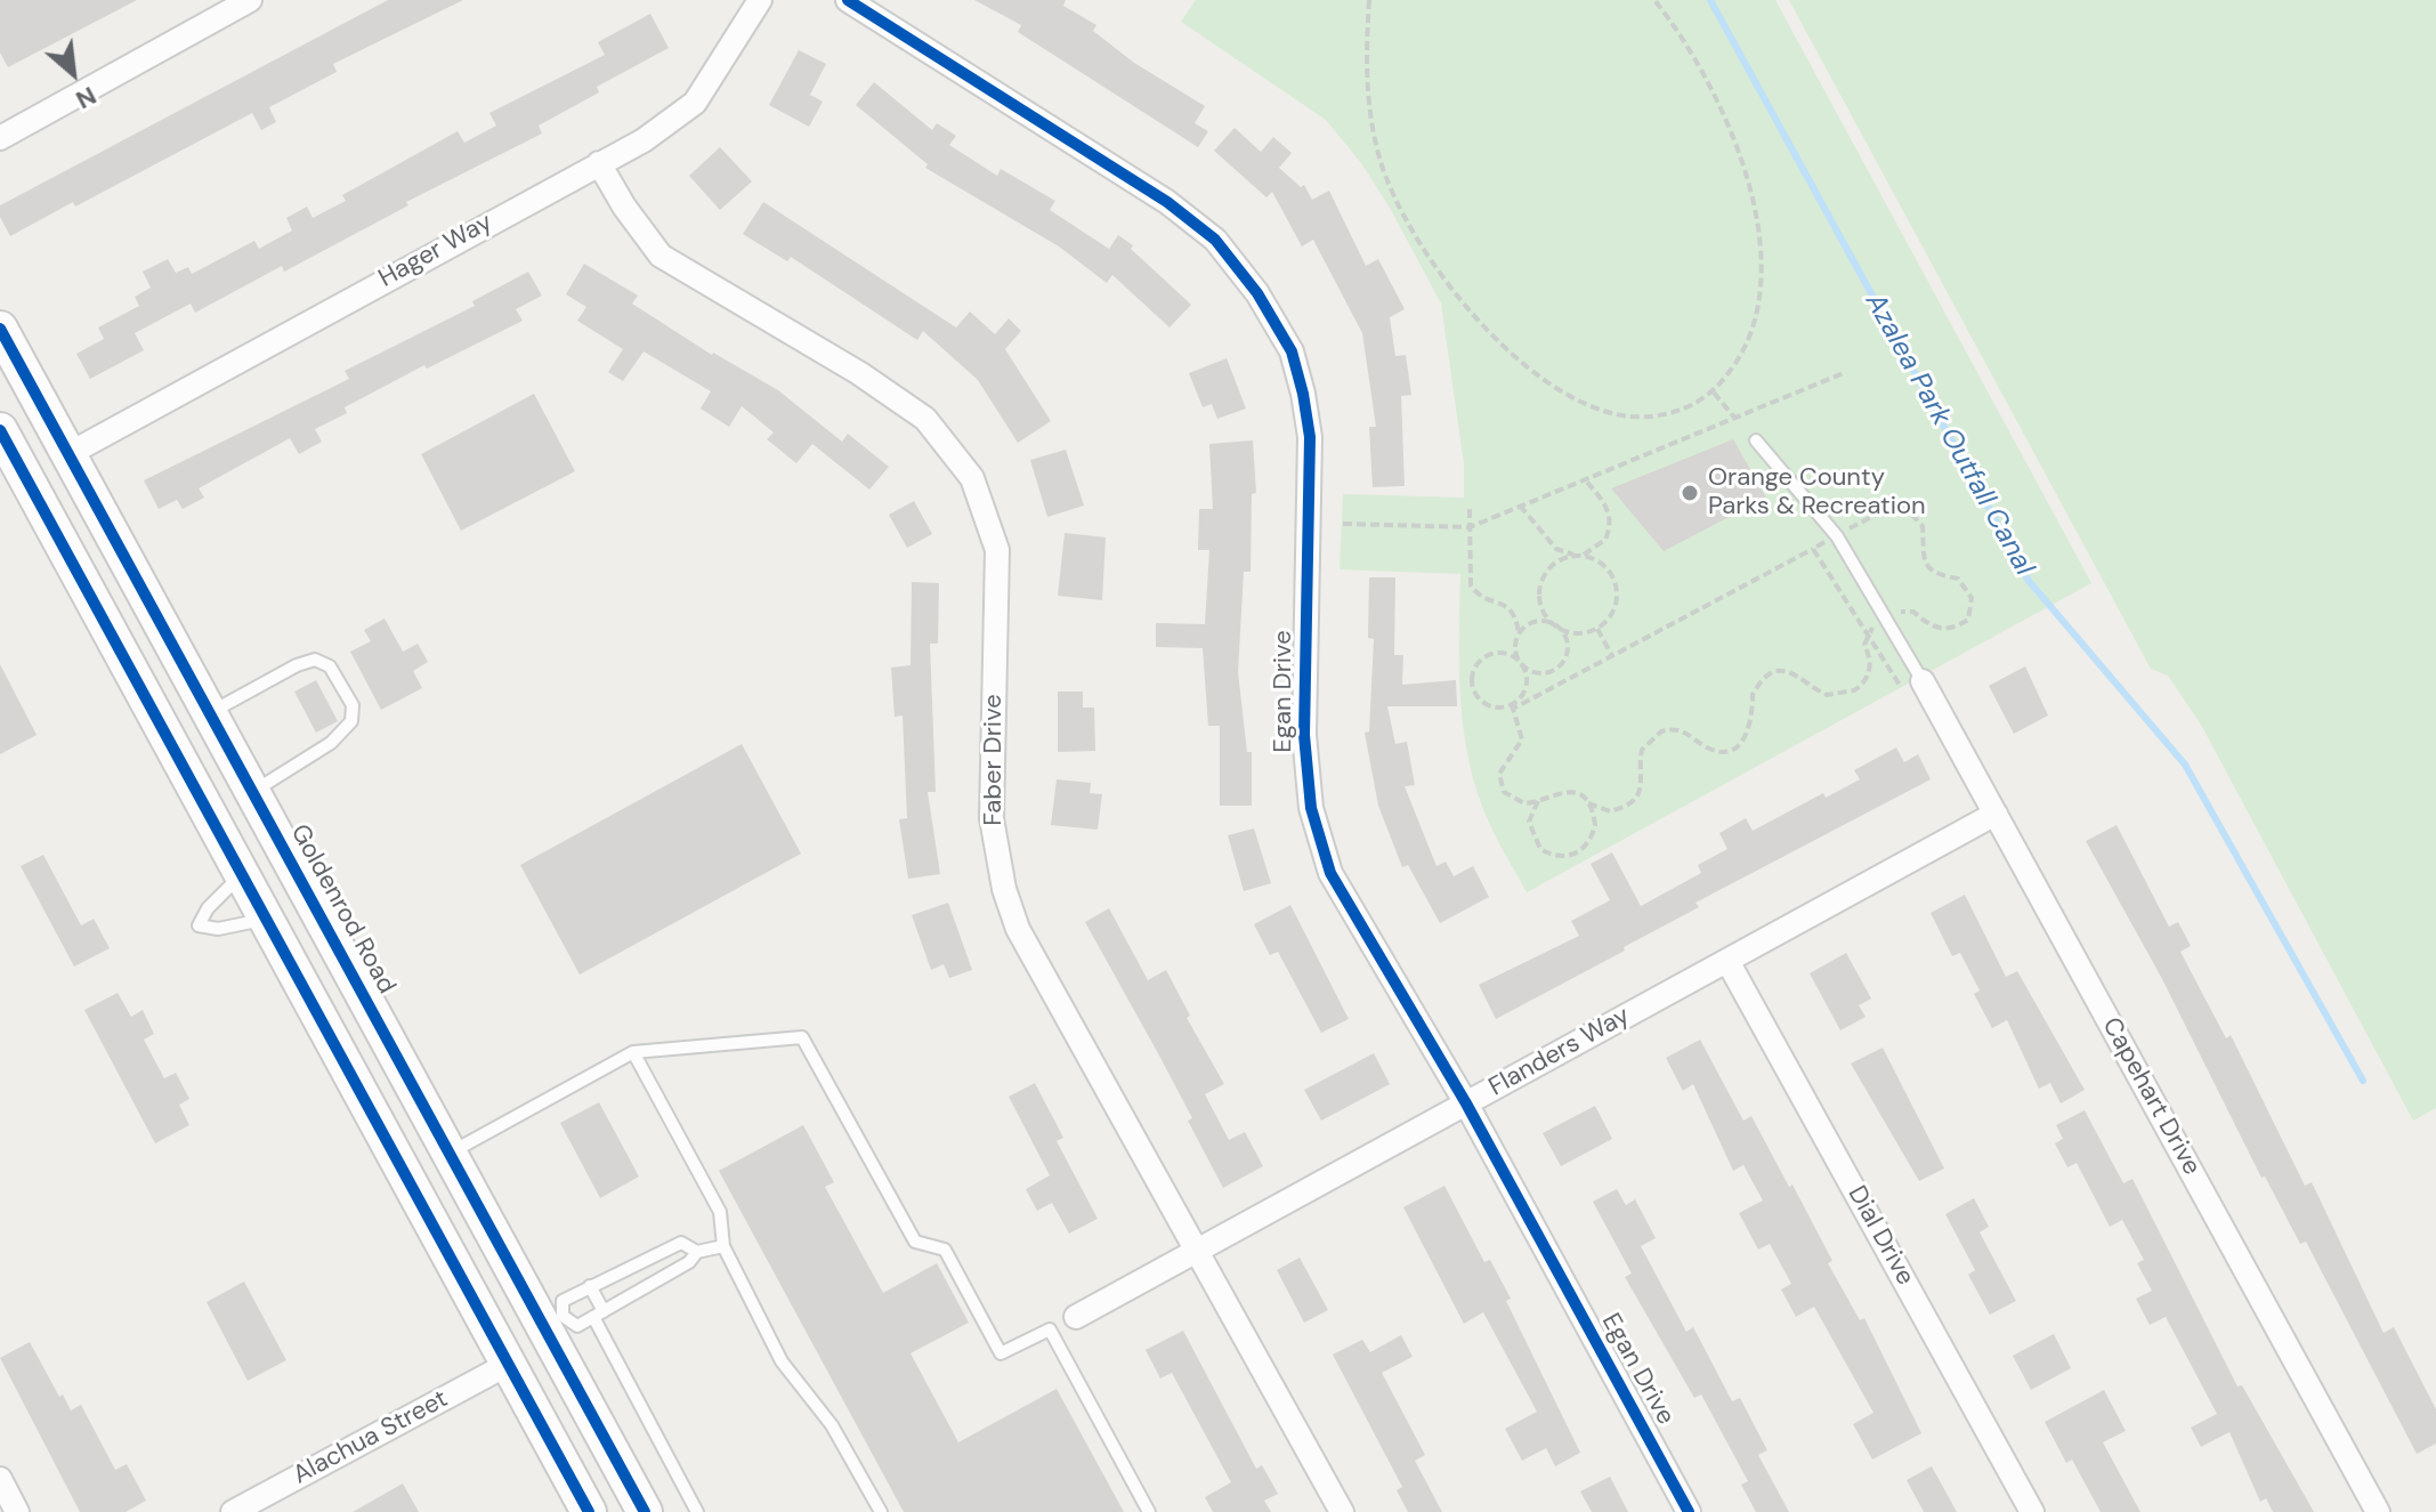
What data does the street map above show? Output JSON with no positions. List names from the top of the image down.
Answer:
{
  "streets": {
    "main road": ["Goldenrod Road"],
    "street": [
      "Hager Way",
      "Egan Drive",
      "Faber Drive",
      "Flanders Way",
      "Capehart Drive",
      "Dial Drive",
      "Alachua Street"
    ]
  },
  "crossings": [
    ["Hager Way", "Faber Drive"],
    ["Hager Way", "Goldenrod Road"],
    ["Egan Drive", "Flanders Way"],
    ["Faber Drive", "Flanders Way"],
    ["Flanders Way", "Capehart Drive"],
    ["Flanders Way", "Dial Drive"]
  ],
  "water": ["Azalea Park Outfall Canal"],
  "places": ["Orange County Parks & Recreation"],
  "north": "bottom right"
}
